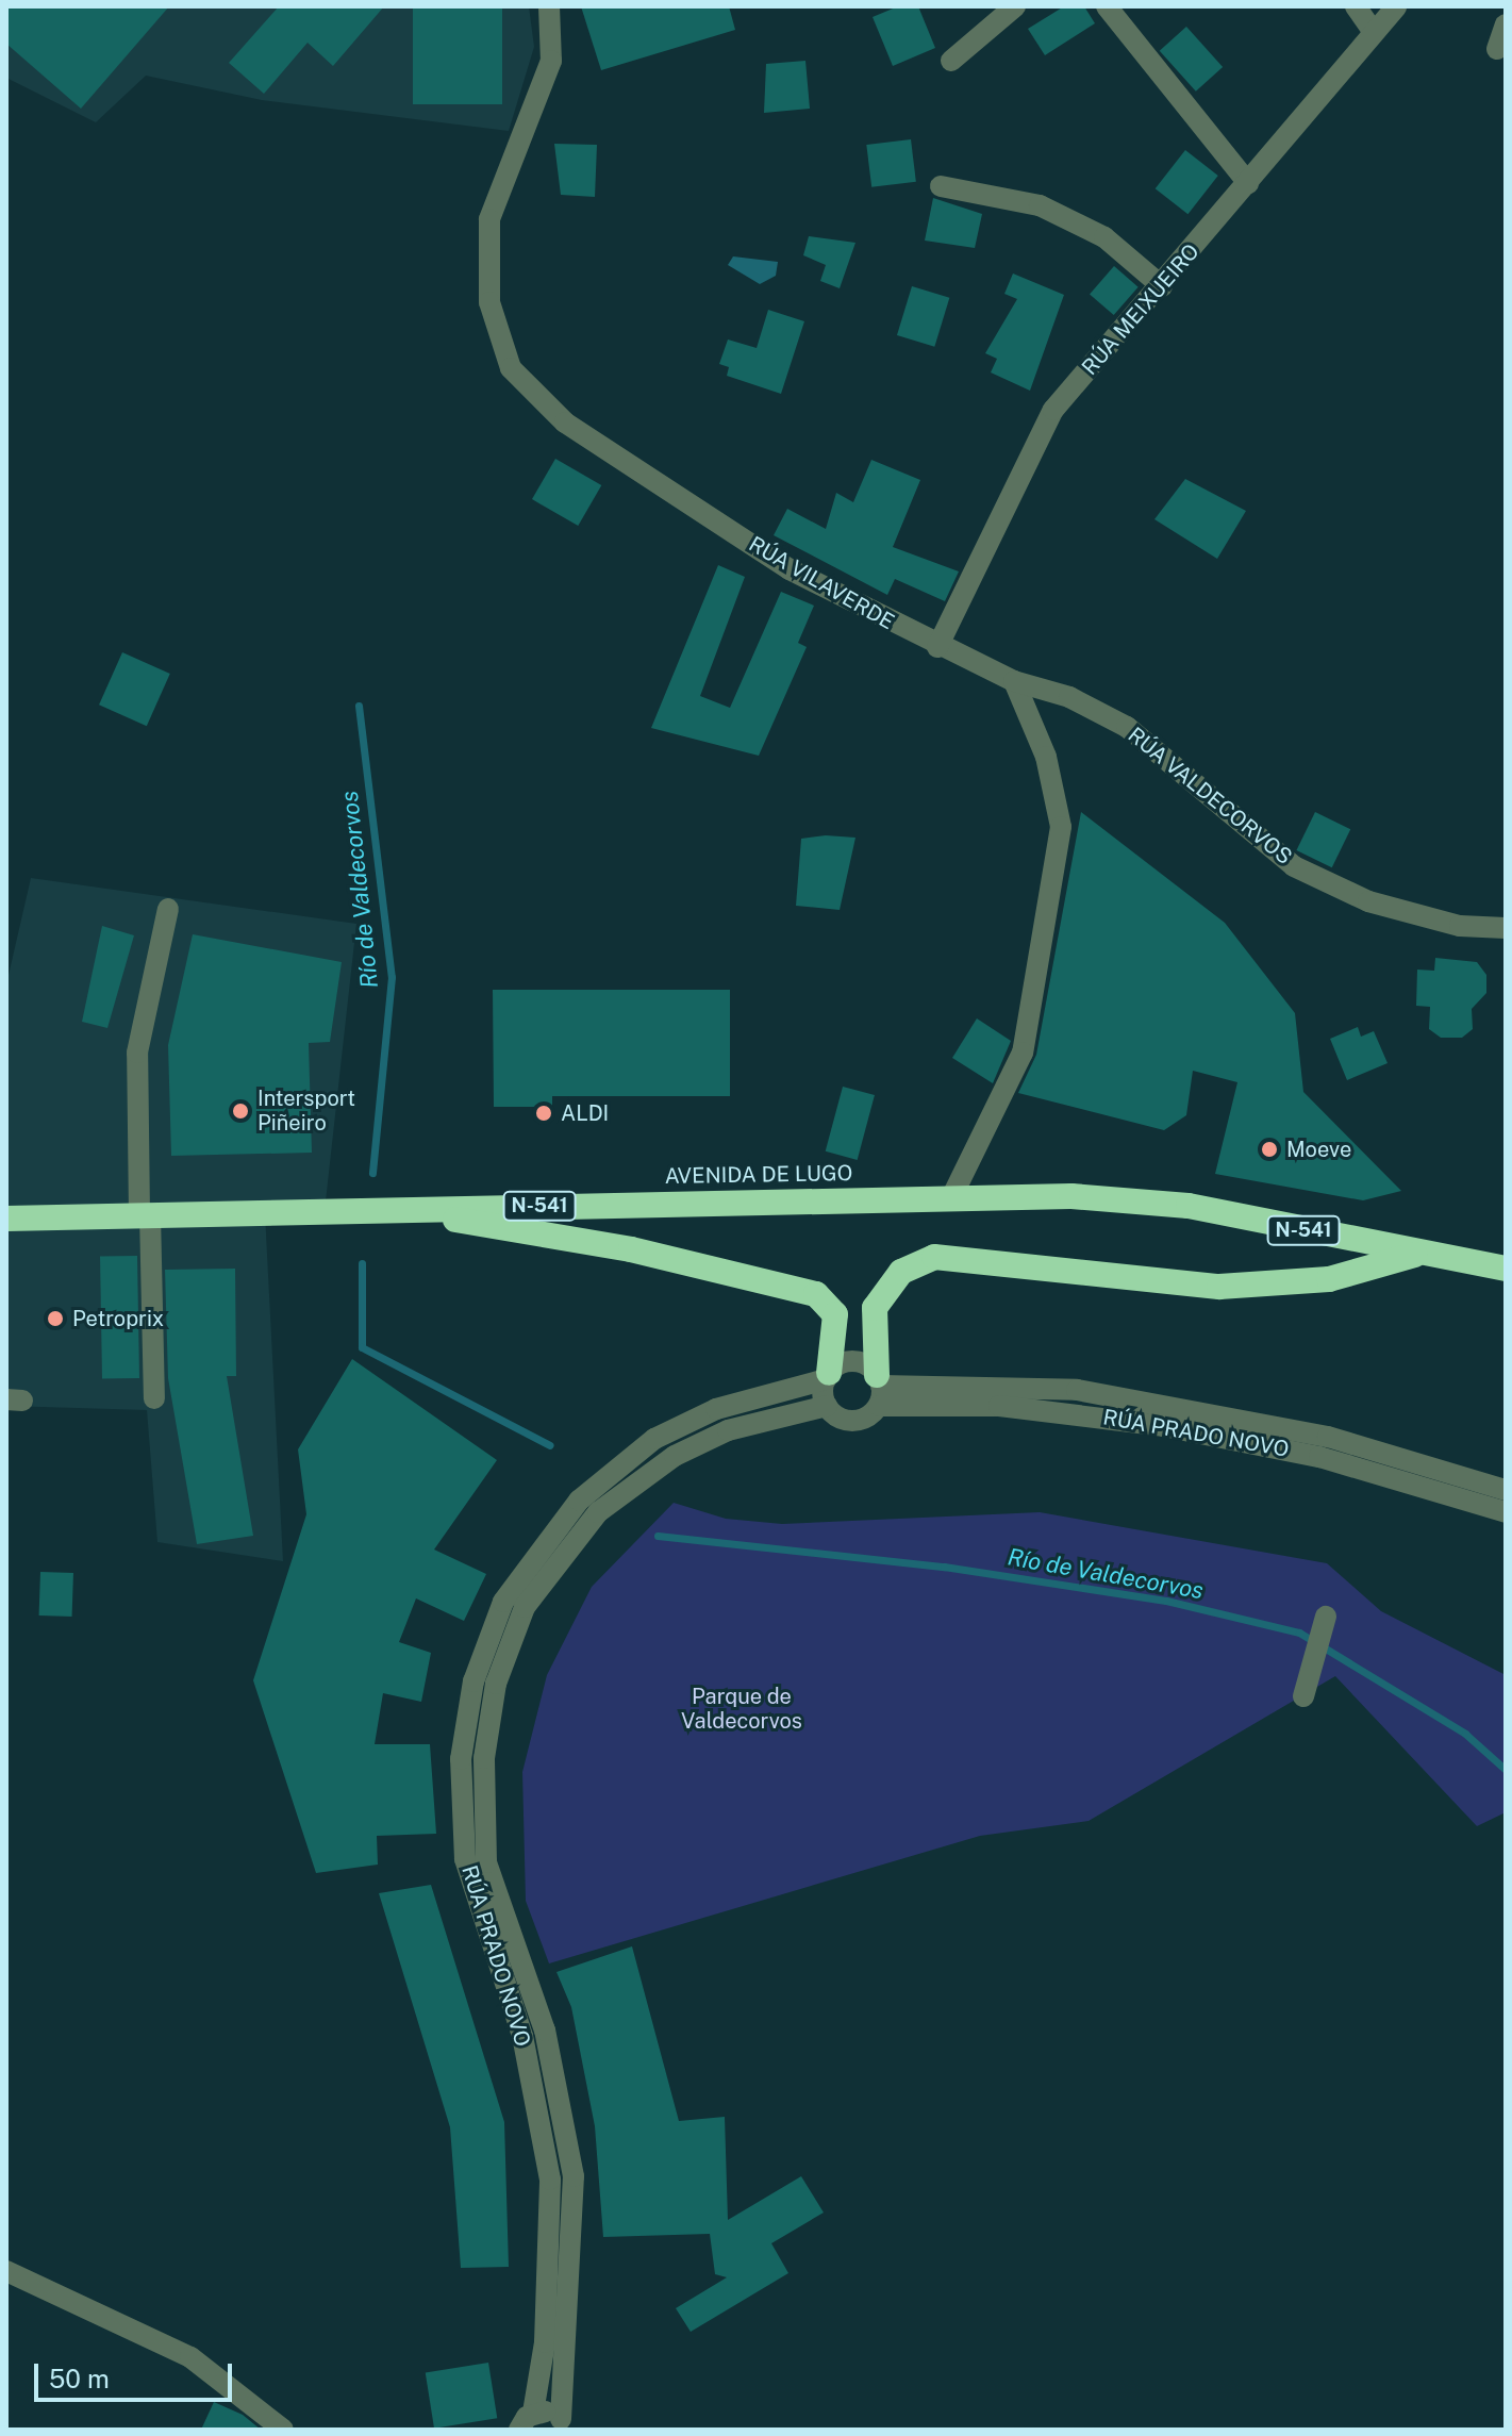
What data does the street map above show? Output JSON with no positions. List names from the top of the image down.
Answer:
{
  "streets": {
    "highway": ["AVENIDA DE LUGO", "N-541"],
    "street": [
      "RÚA MEIXUEIRO",
      "RÚA VILAVERDE",
      "RÚA VALDECORVOS",
      "RÚA PRADO NOVO"
    ]
  },
  "crossings": [
    ["RÚA MEIXUEIRO", "RÚA VILAVERDE"],
    ["RÚA VILAVERDE", "RÚA VALDECORVOS"]
  ],
  "water": ["Río de Valdecorvos"],
  "parks": ["Parque de Valdecorvos"],
  "places": [
    "Intersport Piñeiro",
    "ALDI",
    "Moeve",
    "Petroprix"
  ],
  "scale_bar": "50 m"
}
